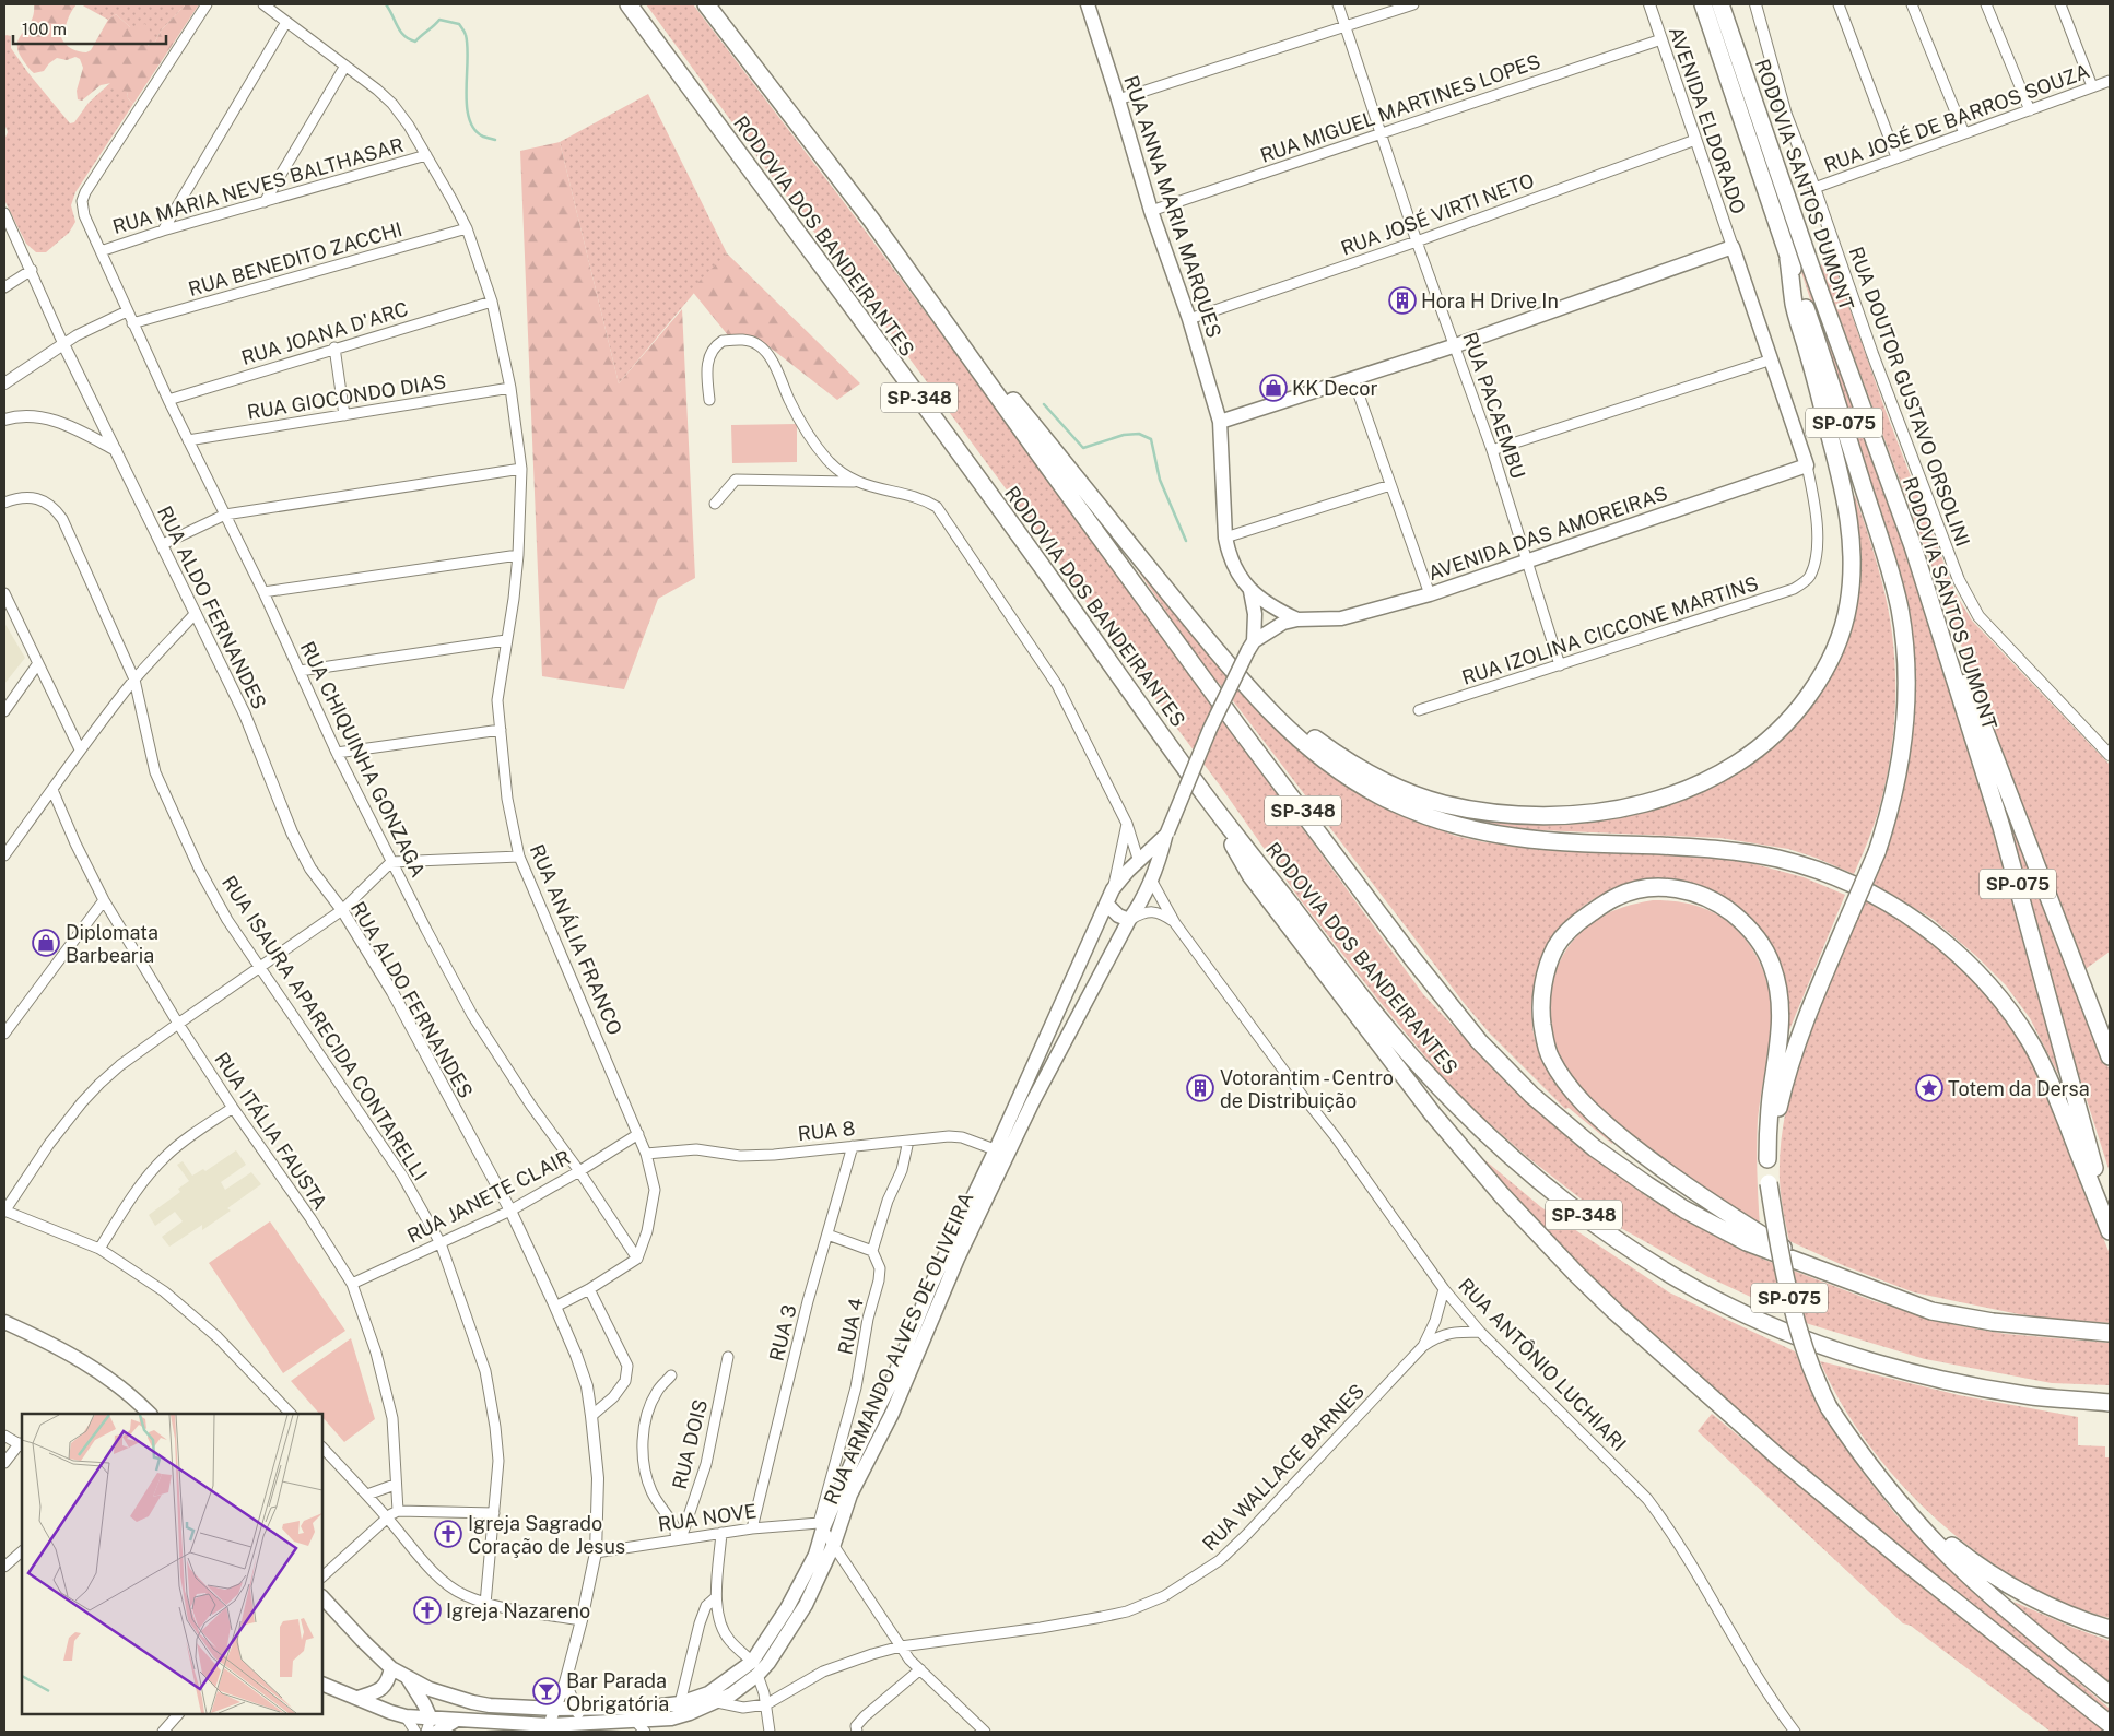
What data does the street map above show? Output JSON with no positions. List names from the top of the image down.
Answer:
{
  "streets": {
    "highway": [
      "RODOVIA SANTOS DUMONT",
      "RODOVIA DOS BANDEIRANTES",
      "SP-348",
      "SP-075"
    ],
    "main road": ["RUA ANNA MARIA MARQUES", "AVENIDA DAS AMOREIRAS", "RUA ARMANDO ALVES DE OLIVEIRA"],
    "street": [
      "RUA MIGUEL MARTINES LOPES",
      "RUA JOSÉ DE BARROS SOUZA",
      "AVENIDA ELDORADO",
      "RUA MARIA NEVES BALTHASAR",
      "RUA JOSÉ VIRTI NETO",
      "RUA BENEDITO ZACCHI",
      "RUA JOANA D'ARC",
      "RUA GIOCONDO DIAS",
      "RUA DOUTOR GUSTAVO ORSOLINI",
      "RUA PACAEMBU",
      "RUA ALDO FERNANDES",
      "RUA IZOLINA CICCONE MARTINS",
      "RUA CHIQUINHA GONZAGA",
      "RUA ANÁLIA FRANCO",
      "RUA ISAURA APARECIDA CONTARELLI",
      "RUA ITÁLIA FAUSTA",
      "RUA 8",
      "RUA JANETE CLAIR",
      "RUA 4",
      "RUA 3",
      "RUA ANTÔNIO LUCHIARI",
      "RUA DOIS",
      "RUA WALLACE BARNES",
      "RUA NOVE"
    ]
  },
  "crossings": [
    ["RUA MIGUEL MARTINES LOPES", "AVENIDA ELDORADO"],
    ["RUA MIGUEL MARTINES LOPES", "RUA ANNA MARIA MARQUES"],
    ["RUA MIGUEL MARTINES LOPES", "RUA PACAEMBU"],
    ["RUA JOSÉ DE BARROS SOUZA", "RUA DOUTOR GUSTAVO ORSOLINI"],
    ["AVENIDA ELDORADO", "RUA JOSÉ VIRTI NETO"],
    ["RODOVIA SANTOS DUMONT", "SP-075"],
    ["RUA MARIA NEVES BALTHASAR", "RUA CHIQUINHA GONZAGA"],
    ["RUA MARIA NEVES BALTHASAR", "RUA ANÁLIA FRANCO"],
    ["RUA ANNA MARIA MARQUES", "RUA JOSÉ VIRTI NETO"],
    ["RUA ANNA MARIA MARQUES", "AVENIDA DAS AMOREIRAS"],
    ["RUA JOSÉ VIRTI NETO", "RUA PACAEMBU"],
    ["RUA BENEDITO ZACCHI", "RUA CHIQUINHA GONZAGA"],
    ["RUA BENEDITO ZACCHI", "RUA ANÁLIA FRANCO"],
    ["RUA JOANA D'ARC", "RUA CHIQUINHA GONZAGA"],
    ["RUA JOANA D'ARC", "RUA ANÁLIA FRANCO"],
    ["RUA GIOCONDO DIAS", "RUA CHIQUINHA GONZAGA"],
    ["RUA GIOCONDO DIAS", "RUA ANÁLIA FRANCO"],
    ["RUA PACAEMBU", "AVENIDA DAS AMOREIRAS"],
    ["RUA PACAEMBU", "RUA IZOLINA CICCONE MARTINS"],
    ["AVENIDA DAS AMOREIRAS", "RUA IZOLINA CICCONE MARTINS"],
    ["AVENIDA DAS AMOREIRAS", "RUA ARMANDO ALVES DE OLIVEIRA"],
    ["RUA ALDO FERNANDES", "RUA JANETE CLAIR"],
    ["RUA ALDO FERNANDES", "RUA ARMANDO ALVES DE OLIVEIRA"],
    ["RUA ALDO FERNANDES", "RUA NOVE"],
    ["RUA CHIQUINHA GONZAGA", "RUA ANÁLIA FRANCO"],
    ["RUA CHIQUINHA GONZAGA", "RUA JANETE CLAIR"],
    ["RUA ANÁLIA FRANCO", "RUA 8"],
    ["RUA ANÁLIA FRANCO", "RUA JANETE CLAIR"],
    ["RUA ISAURA APARECIDA CONTARELLI", "RUA JANETE CLAIR"],
    ["RUA ITÁLIA FAUSTA", "RUA JANETE CLAIR"],
    ["RUA 8", "RUA 3"],
    ["RUA 8", "RUA ARMANDO ALVES DE OLIVEIRA"],
    ["RUA 4", "RUA ARMANDO ALVES DE OLIVEIRA"],
    ["RUA 4", "RUA NOVE"],
    ["RUA 3", "RUA NOVE"],
    ["RUA ARMANDO ALVES DE OLIVEIRA", "RUA ANTÔNIO LUCHIARI"],
    ["RUA ARMANDO ALVES DE OLIVEIRA", "RUA WALLACE BARNES"],
    ["RUA ARMANDO ALVES DE OLIVEIRA", "RUA NOVE"],
    ["RUA ANTÔNIO LUCHIARI", "RUA WALLACE BARNES"],
    ["RUA DOIS", "RUA NOVE"]
  ],
  "places": {
    "building": ["Hora H Drive In", "Votorantim - Centro de Distribuição"],
    "shop": ["KK Decor", "Diplomata Barbearia"],
    "place": ["Totem da Dersa"],
    "church": ["Igreja Sagrado Coração de Jesus", "Igreja Nazareno"],
    "bar": ["Bar Parada Obrigatória"]
  },
  "scale_bar": "100 m"
}
